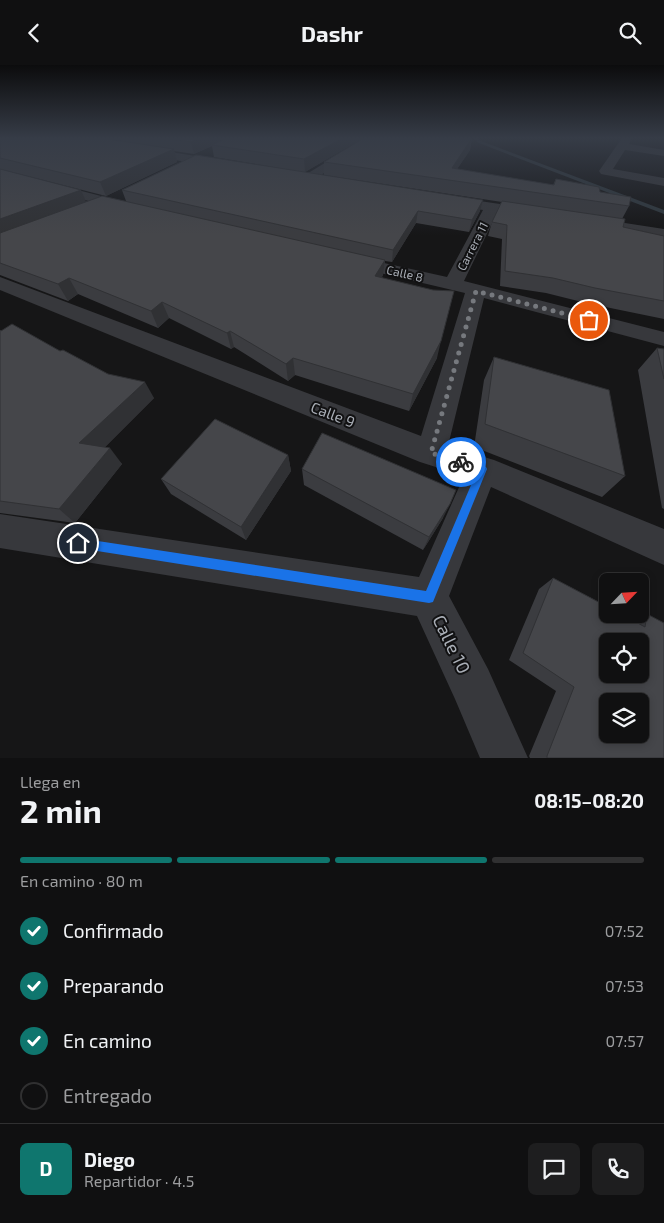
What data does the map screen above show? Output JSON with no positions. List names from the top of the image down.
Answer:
{
  "streets": {
    "street": [
      "Carrera 11",
      "Calle 8",
      "Calle 9",
      "Calle 10"
    ]
  },
  "crossings": [
    ["Carrera 11", "Calle 8"],
    ["Carrera 11", "Calle 9"]
  ],
  "north": "top right",
  "page": {
    "header": "Dashr",
    "heading": ["2 min", "Llega en", "08:15–08:20"],
    "panel": ["Diego", "Repartidor · 4.5"],
    "bar": "En camino · 80 m",
    "list": [
      ["Confirmado", "07:52"],
      ["Preparando", "07:53"],
      ["En camino", "07:57"],
      "Entregado"
    ],
    "round": "D"
  }
}
